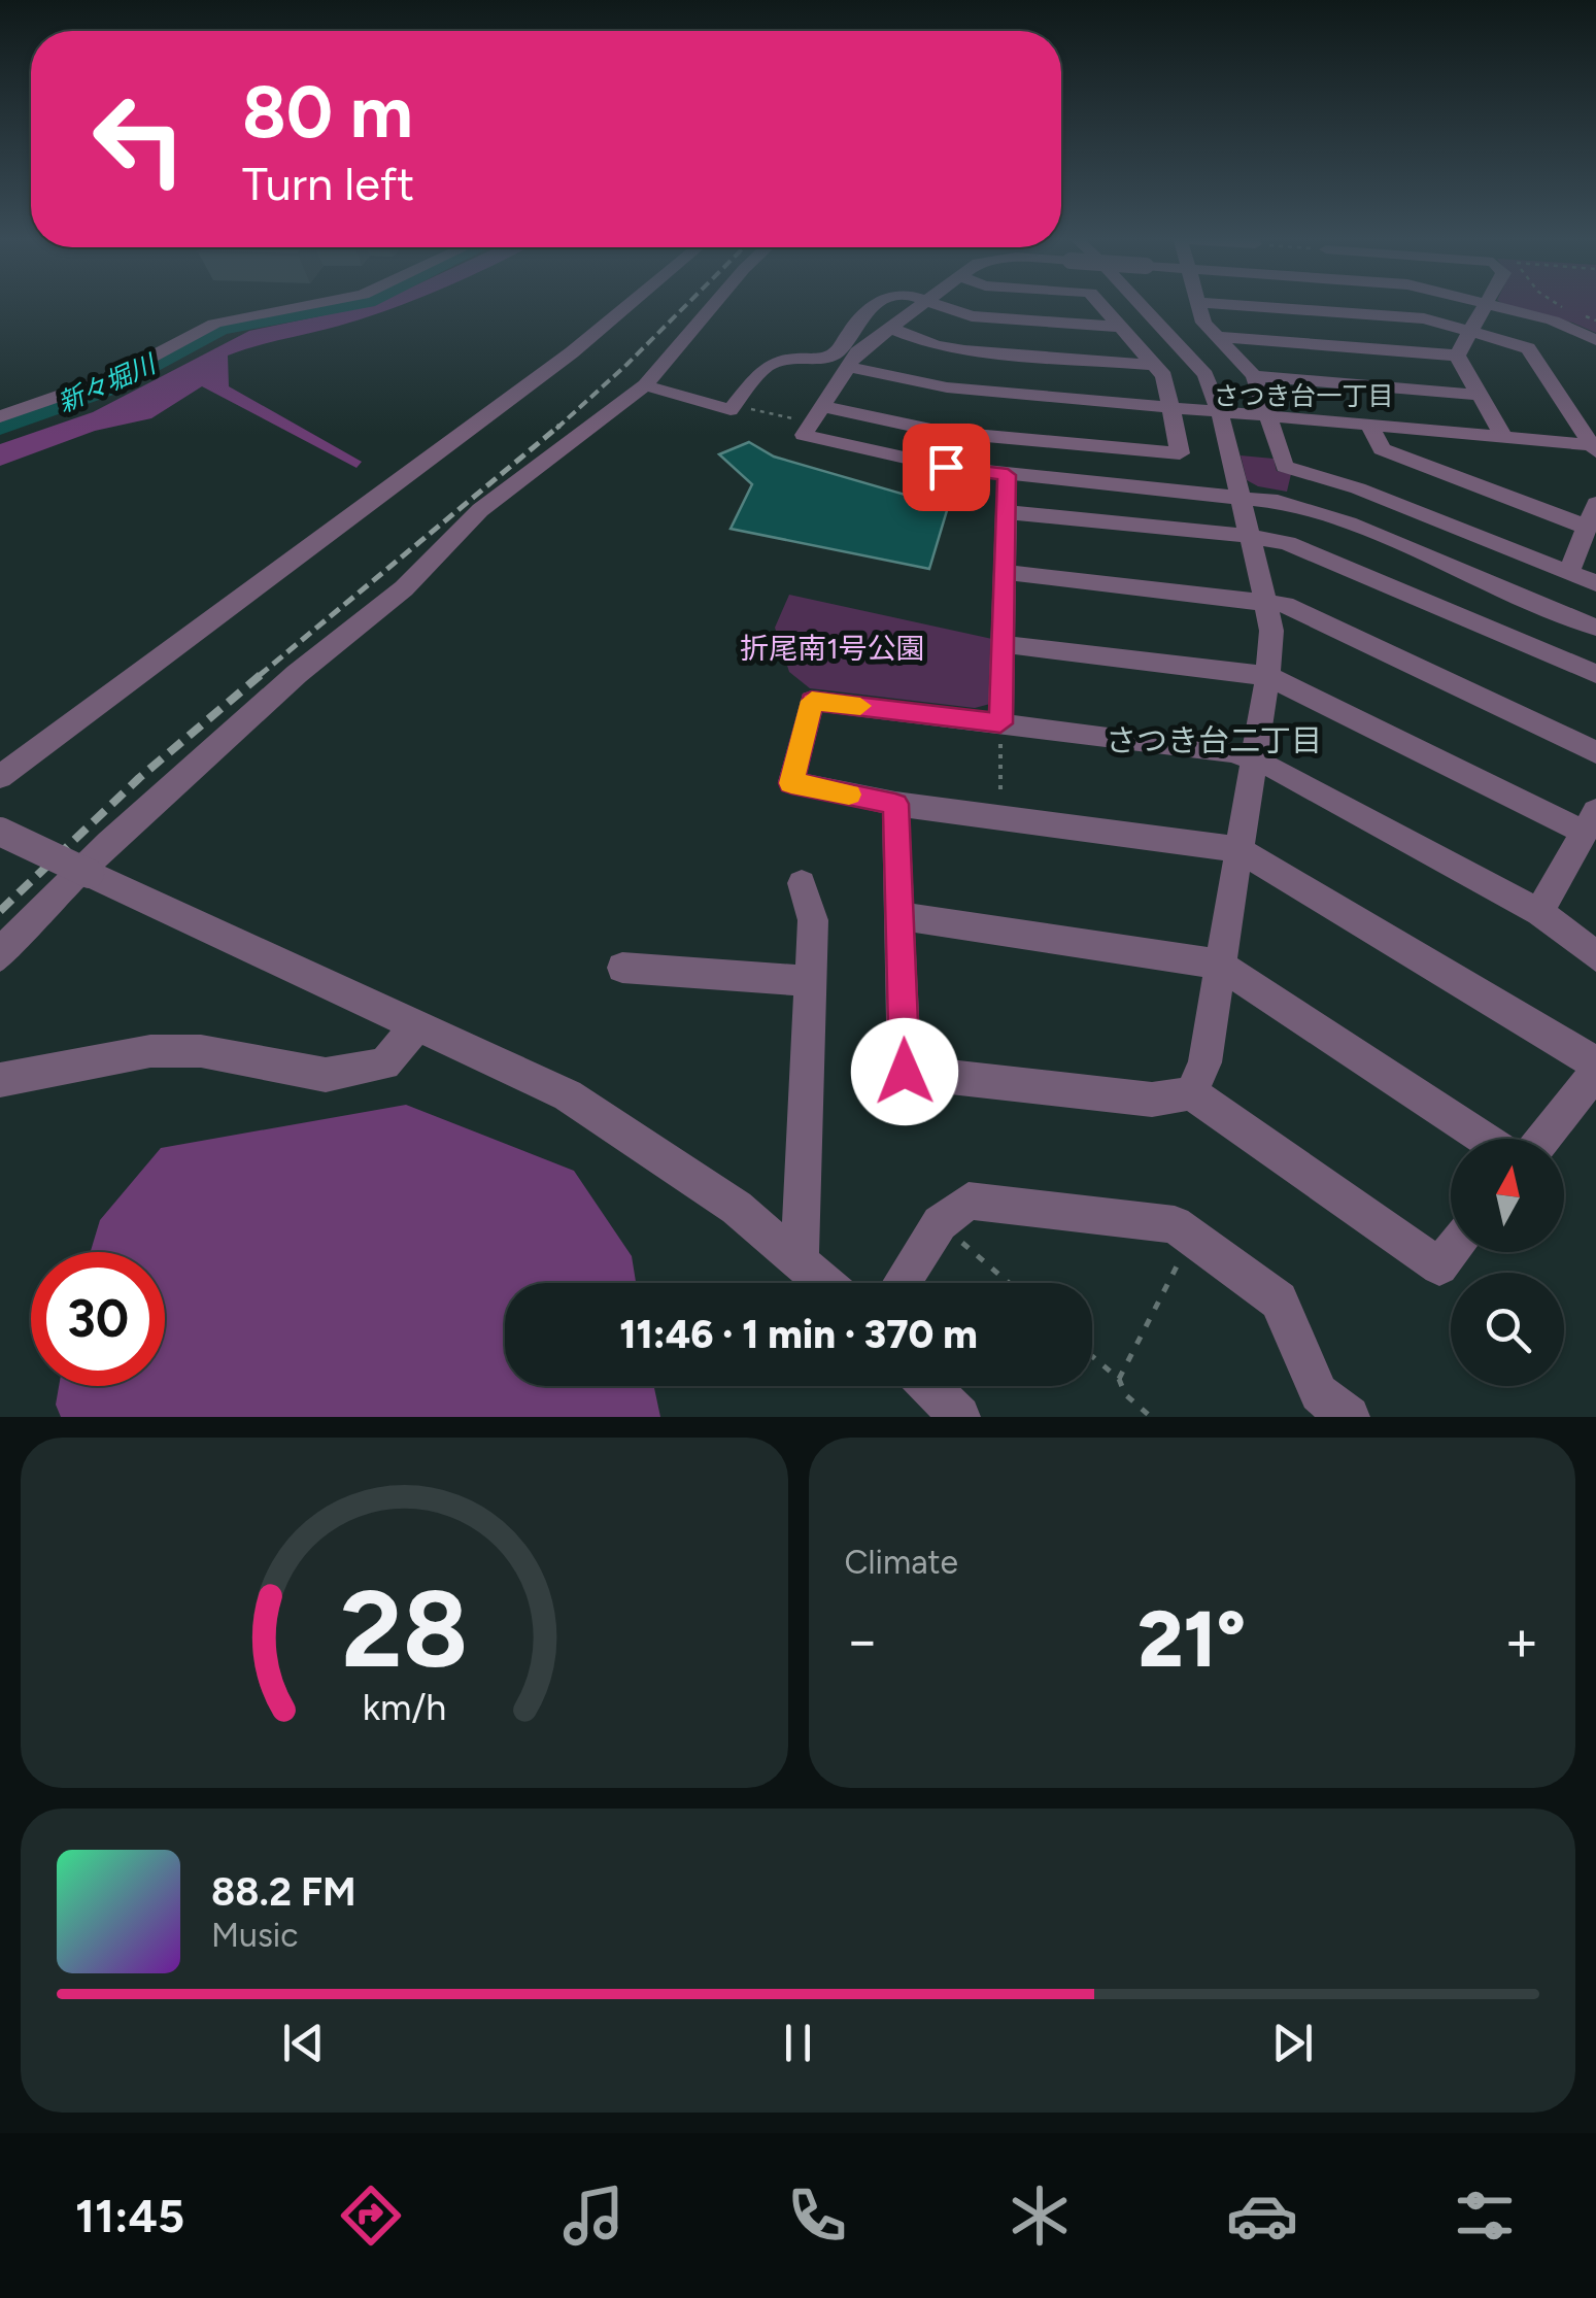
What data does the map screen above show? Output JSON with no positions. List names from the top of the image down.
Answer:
{
  "districts": ["さつき台一丁目", "さつき台二丁目"],
  "water": ["新々堀川"],
  "parks": ["折尾南1号公園"],
  "north": "top",
  "page": {
    "turn": ["80 m", "Turn left"],
    "limit": "30",
    "trip": "11:46 · 1 min · 370 m",
    "tile": "Climate",
    "heat": ["−", "21°", "+"],
    "song": ["88.2 FM", "Music"],
    "tabs": "11:45",
    "gauge": ["28", "km/h"]
  }
}
